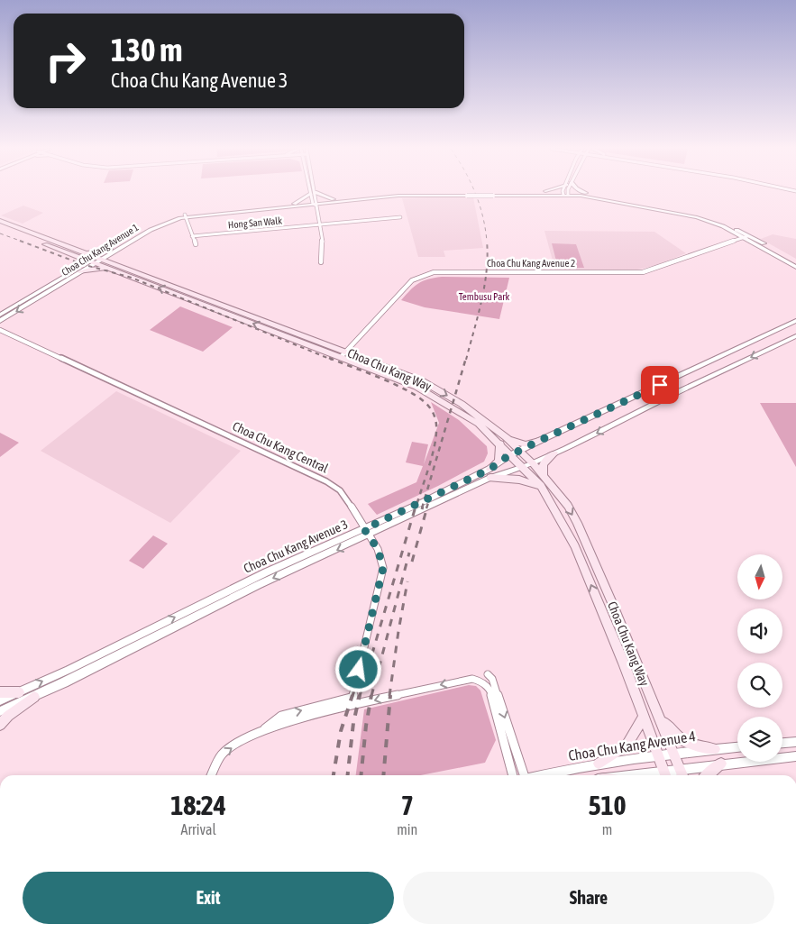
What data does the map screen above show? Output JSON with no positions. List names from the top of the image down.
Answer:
{
  "streets": {
    "main road": ["Choa Chu Kang Way"],
    "street": [
      "Hong San Walk",
      "Choa Chu Kang Avenue 1",
      "Choa Chu Kang Avenue 2",
      "Choa Chu Kang Central",
      "Choa Chu Kang Avenue 3",
      "Choa Chu Kang Avenue 4"
    ]
  },
  "crossings": [
    ["Choa Chu Kang Avenue 1", "Choa Chu Kang Avenue 2"],
    ["Choa Chu Kang Avenue 1", "Choa Chu Kang Way"],
    ["Choa Chu Kang Avenue 2", "Choa Chu Kang Way"],
    ["Choa Chu Kang Way", "Choa Chu Kang Avenue 3"],
    ["Choa Chu Kang Way", "Choa Chu Kang Avenue 4"],
    ["Choa Chu Kang Central", "Choa Chu Kang Avenue 3"]
  ],
  "parks": ["Tembusu Park"],
  "north": "bottom",
  "page": {
    "turn": ["130 m", "Choa Chu Kang Avenue 3"],
    "eta": [
      "18:24",
      "Arrival",
      "7",
      "min",
      "510",
      "m"
    ],
    "buttons": ["Exit", "Share"]
  }
}
